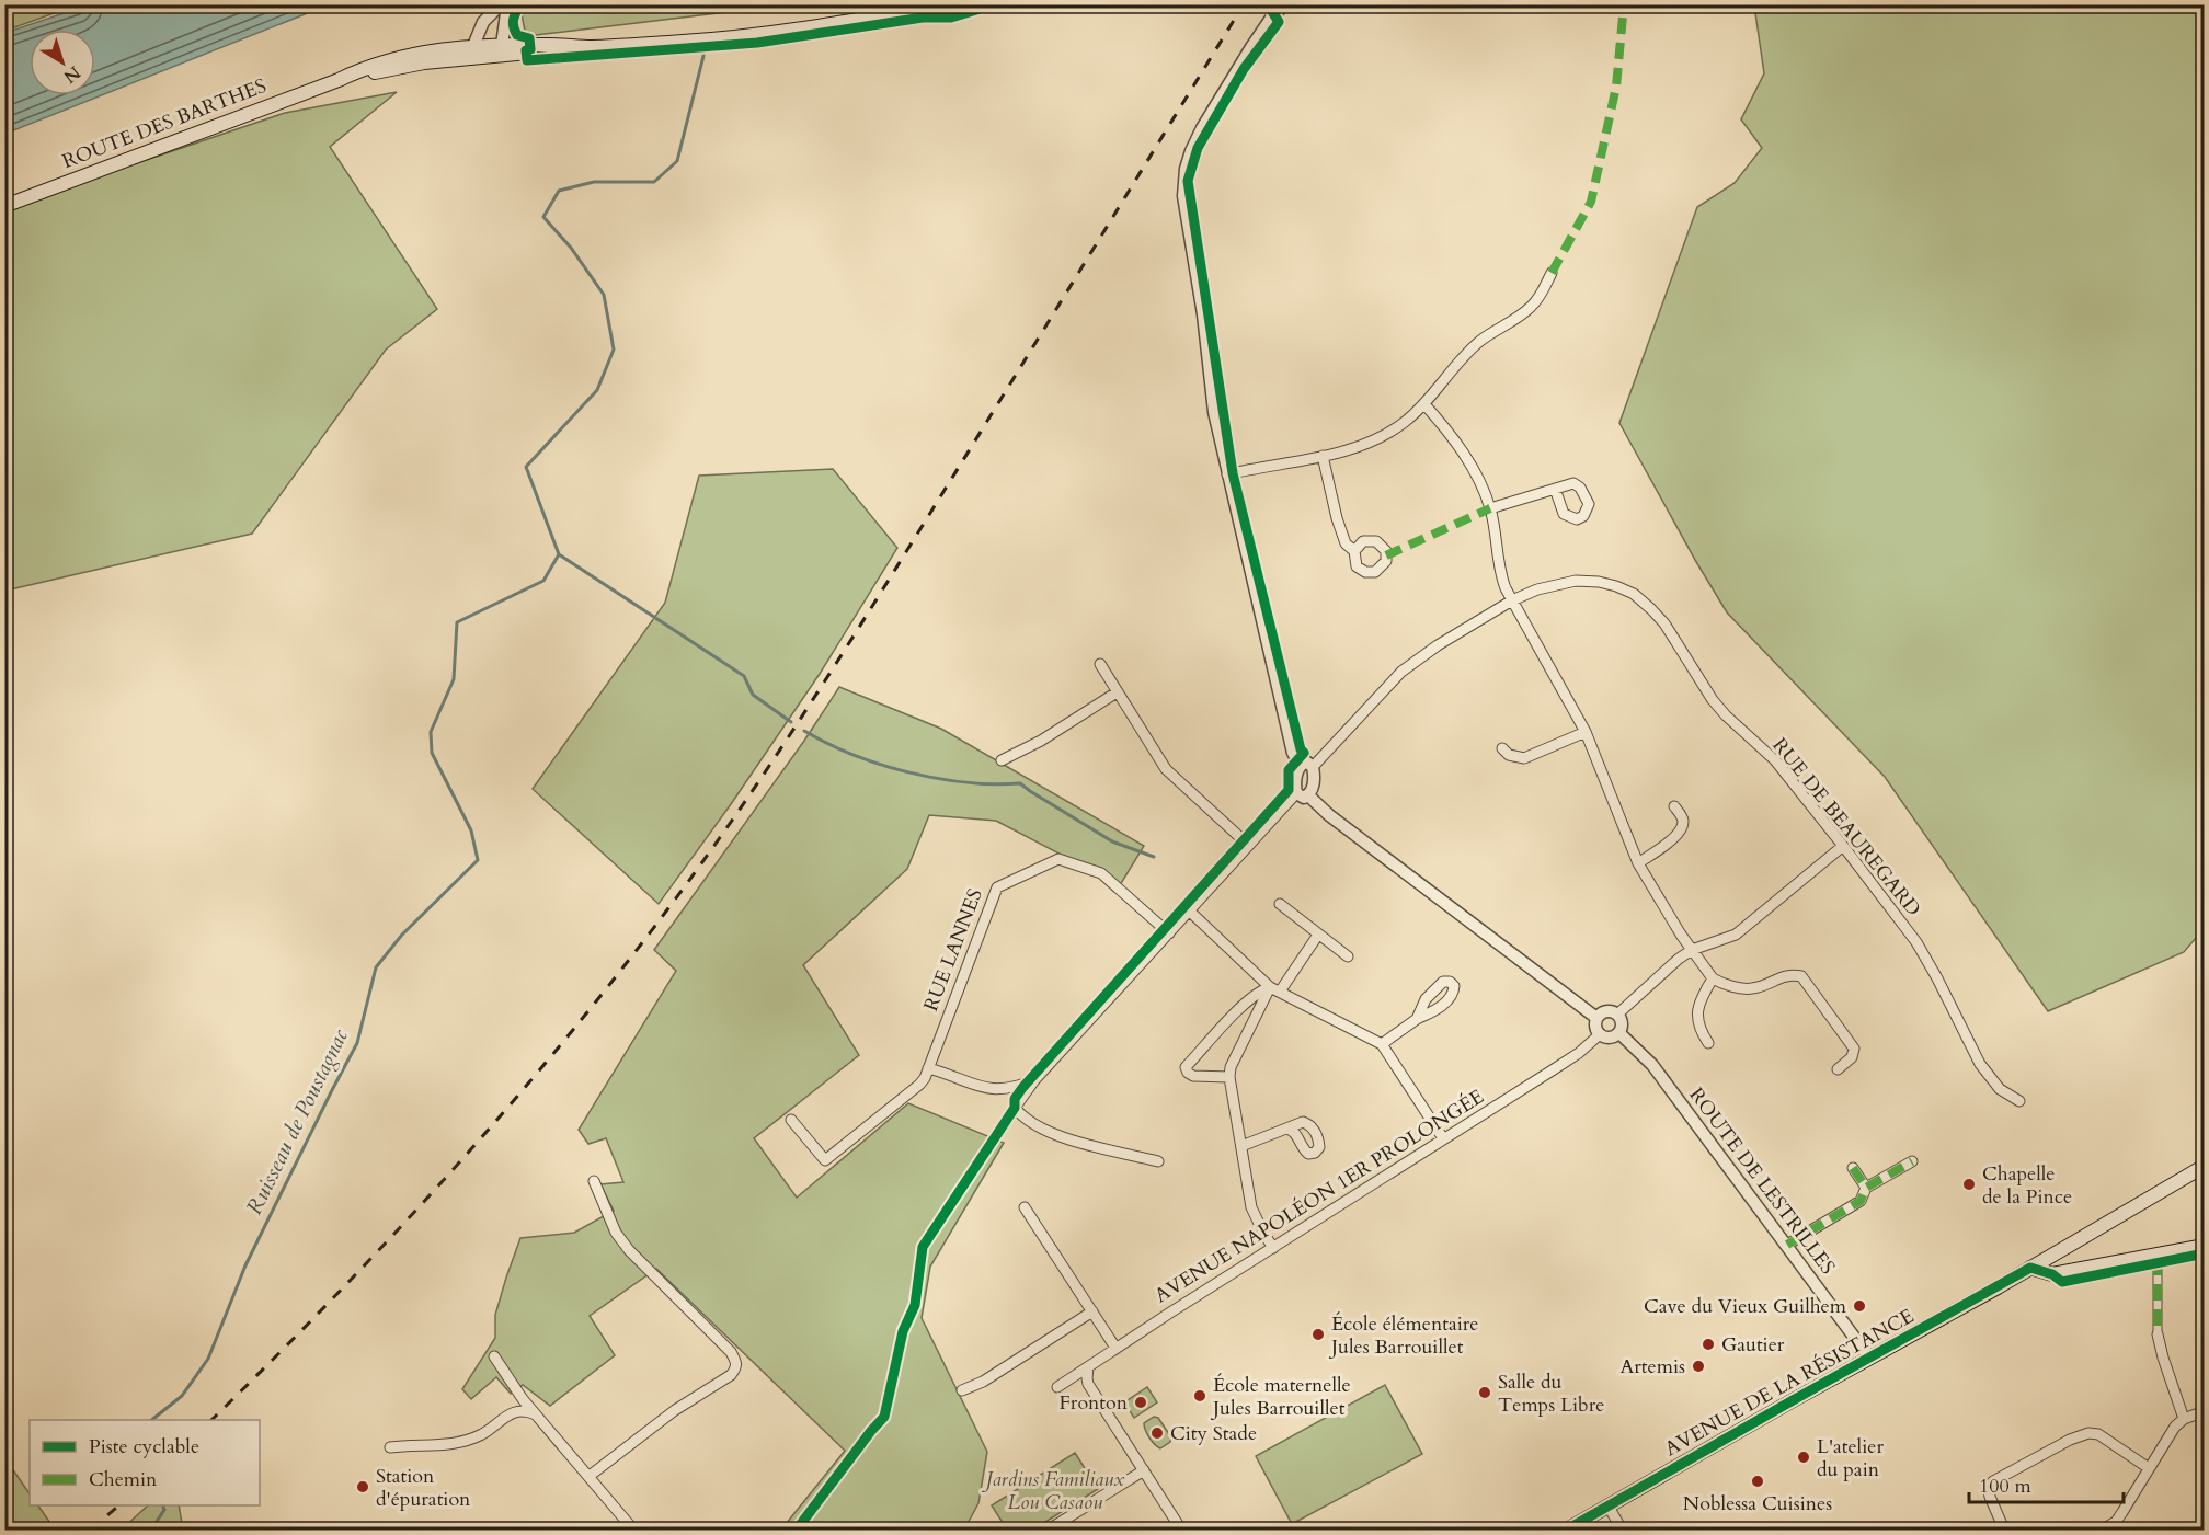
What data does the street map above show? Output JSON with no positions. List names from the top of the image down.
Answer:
{
  "streets": {
    "main road": ["ROUTE DES BARTHES", "AVENUE DE LA RÉSISTANCE"],
    "street": [
      "RUE DE BEAUREGARD",
      "RUE LANNES",
      "ROUTE DE LESTRILLES",
      "AVENUE NAPOLÉON 1ER PROLONGÉE"
    ]
  },
  "crossings": [
    ["ROUTE DE LESTRILLES", "AVENUE NAPOLÉON 1ER PROLONGÉE"],
    ["ROUTE DE LESTRILLES", "AVENUE DE LA RÉSISTANCE"]
  ],
  "water": ["Ruisseau de Poustagnac"],
  "parks": ["Jardins Familiaux Lou Casaou"],
  "places": [
    "Chapelle de la Pince",
    "Cave du Vieux Guilhem",
    "École élémentaire Jules Barrouillet",
    "Gautier",
    "Artemis",
    "Salle du Temps Libre",
    "École maternelle Jules Barrouillet",
    "Fronton",
    "City Stade",
    "L'atelier du pain",
    "Noblessa Cuisines",
    "Station d'épuration"
  ],
  "legend": ["Piste cyclable", "Chemin"],
  "scale_bar": "100 m",
  "north": "bottom right"
}
